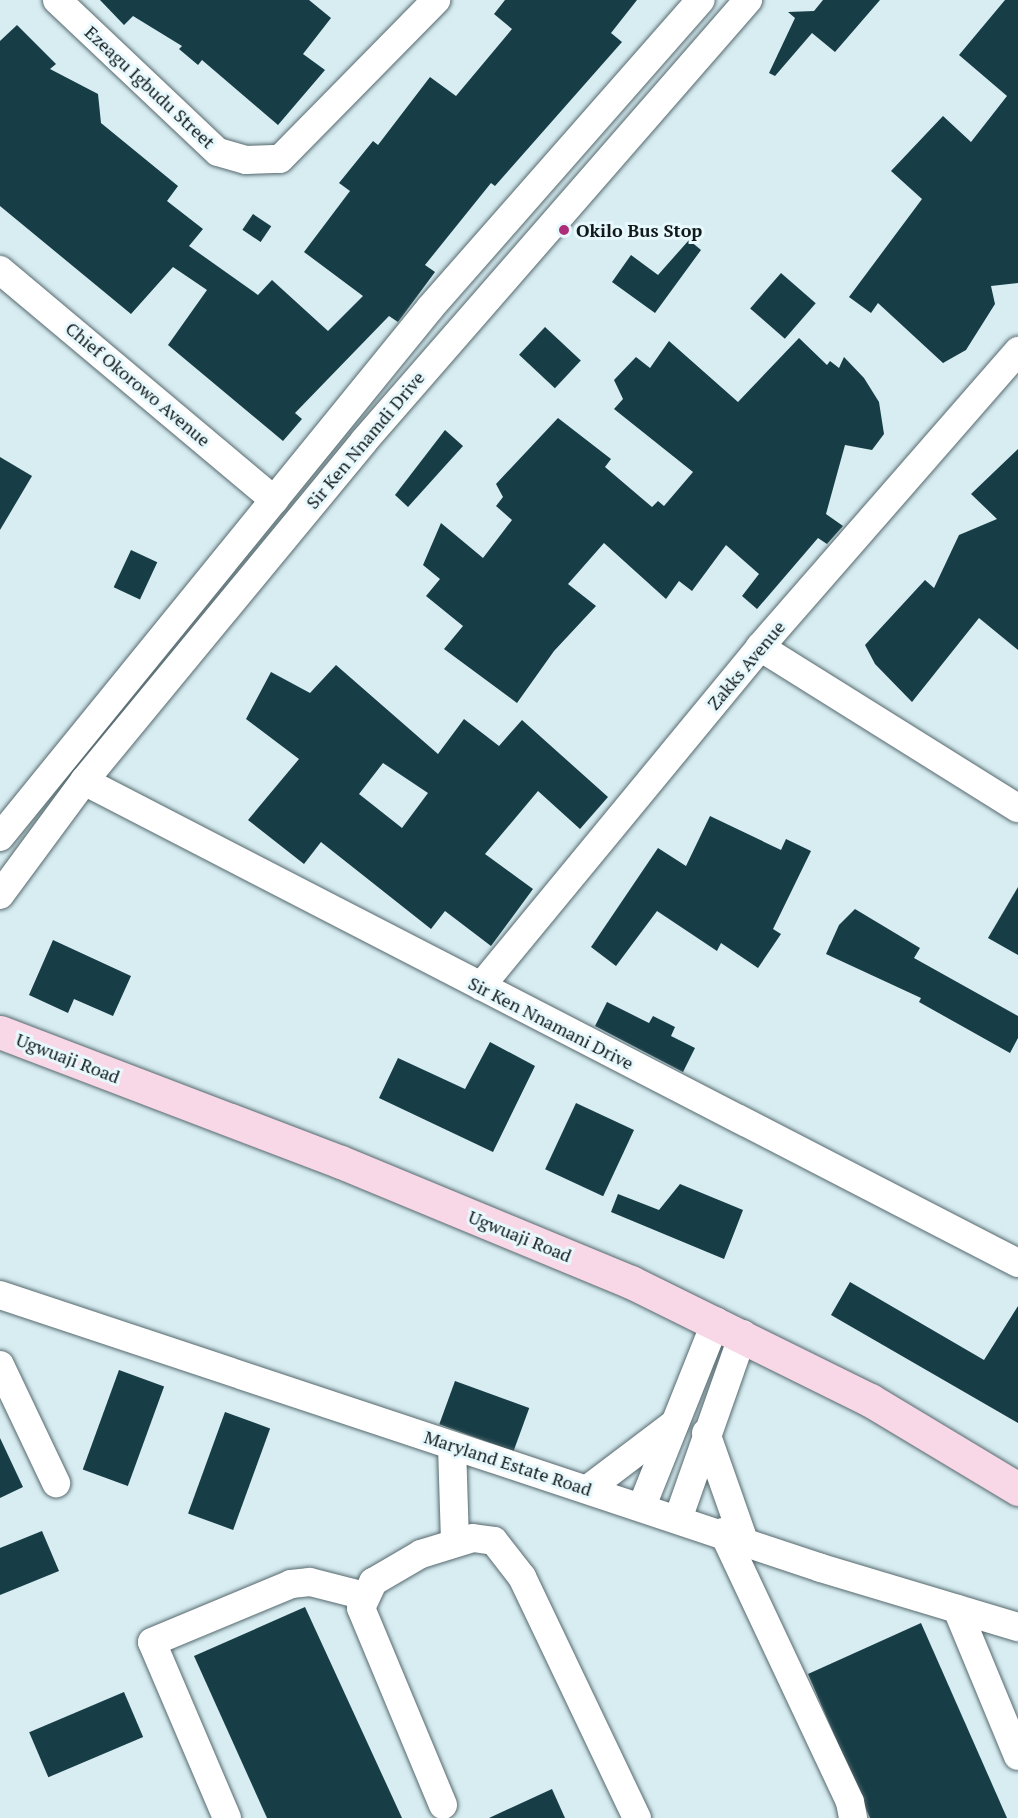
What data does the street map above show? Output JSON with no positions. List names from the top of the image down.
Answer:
{
  "streets": {
    "main road": ["Ugwuaji Road"],
    "street": [
      "Ezeagu Igbudu Street",
      "Chief Okorowo Avenue",
      "Sir Ken Nnamdi Drive",
      "Zakks Avenue",
      "Sir Ken Nnamani Drive",
      "Maryland Estate Road"
    ]
  },
  "crossings": [
    ["Chief Okorowo Avenue", "Sir Ken Nnamdi Drive"],
    ["Sir Ken Nnamdi Drive", "Sir Ken Nnamani Drive"],
    ["Zakks Avenue", "Sir Ken Nnamani Drive"]
  ],
  "places": ["Okilo Bus Stop"]
}
